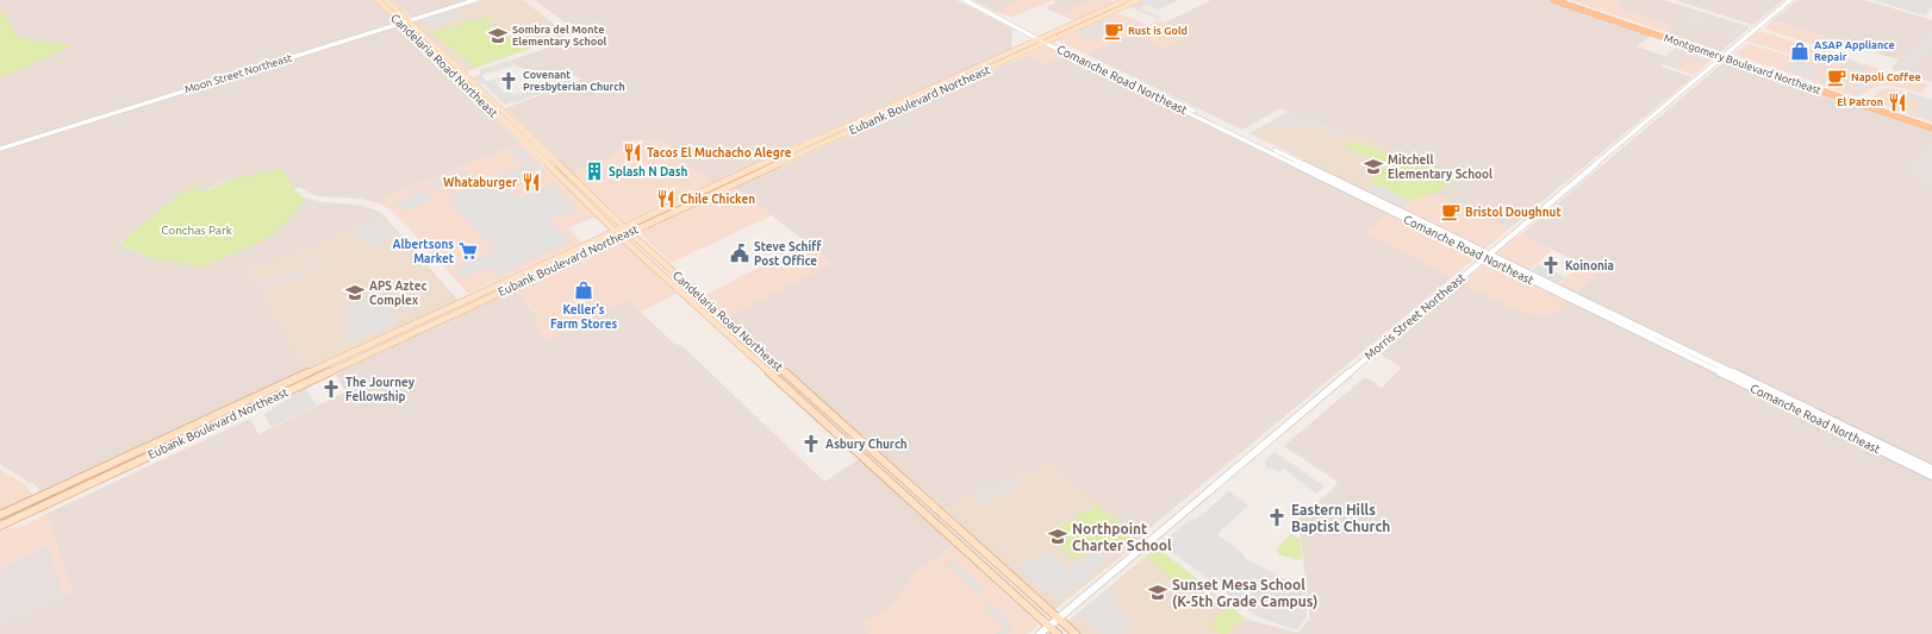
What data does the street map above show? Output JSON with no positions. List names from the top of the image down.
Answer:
{
  "streets": {
    "main road": ["Montgomery Boulevard Northeast", "Candelaria Road Northeast", "Eubank Boulevard Northeast"],
    "street": ["Moon Street Northeast", "Comanche Road Northeast", "Morris Street Northeast"]
  },
  "crossings": [
    ["Montgomery Boulevard Northeast", "Morris Street Northeast"],
    ["Candelaria Road Northeast", "Moon Street Northeast"],
    ["Candelaria Road Northeast", "Eubank Boulevard Northeast"],
    ["Candelaria Road Northeast", "Morris Street Northeast"],
    ["Comanche Road Northeast", "Eubank Boulevard Northeast"],
    ["Comanche Road Northeast", "Morris Street Northeast"]
  ],
  "parks": ["Conchas Park"],
  "places": {
    "cafe": ["Rust is Gold", "Napoli Coffee", "Bristol Doughnut"],
    "school or university": [
      "Sombra del Monte Elementary School",
      "Mitchell Elementary School",
      "APS Aztec Complex",
      "Northpoint Charter School",
      "Sunset Mesa School (K-5th Grade Campus)"
    ],
    "shop": ["ASAP Appliance Repair", "Keller's Farm Stores"],
    "church": [
      "Covenant Presbyterian Church",
      "Koinonia",
      "The Journey Fellowship",
      "Asbury Church",
      "Eastern Hills Baptist Church"
    ],
    "restaurant": [
      "El Patron",
      "Tacos El Muchacho Alegre",
      "Whataburger",
      "Chile Chicken"
    ],
    "building": ["Splash N Dash"],
    "supermarket": ["Albertsons Market"],
    "public building": ["Steve Schiff Post Office"]
  }
}
